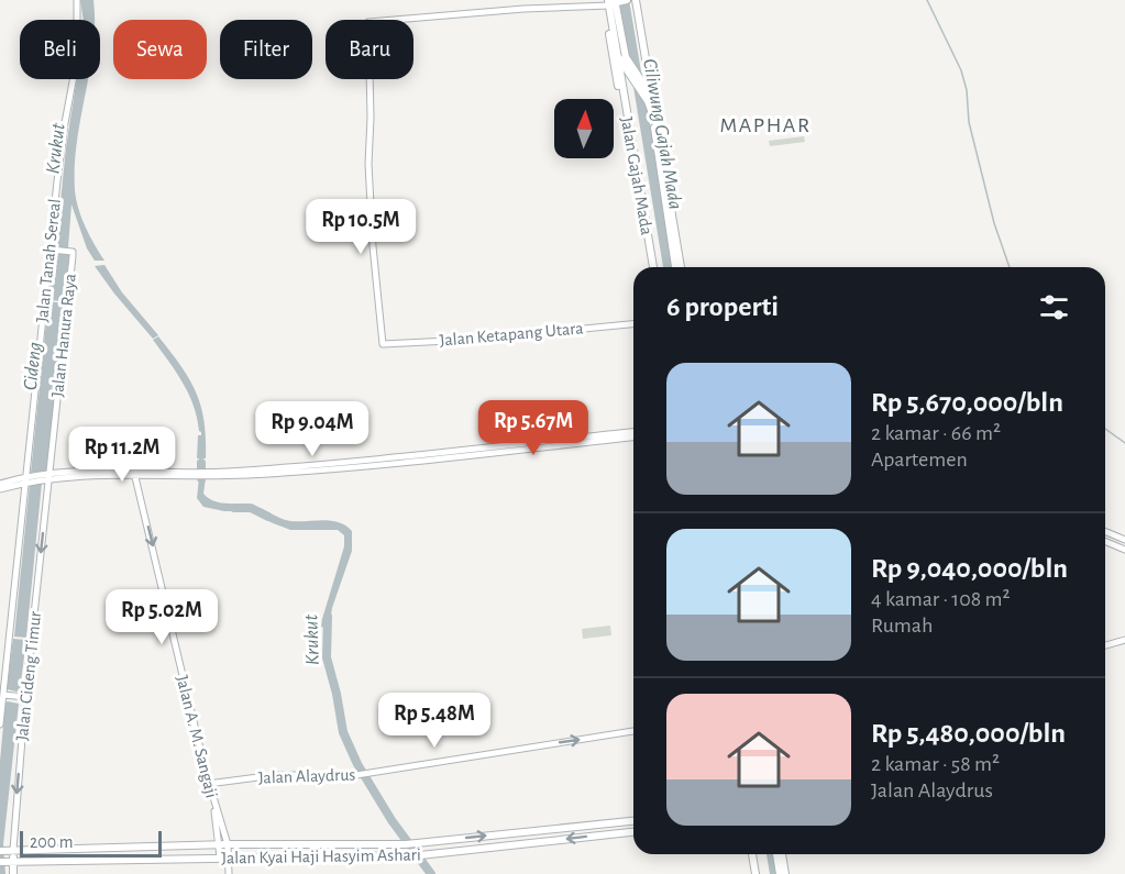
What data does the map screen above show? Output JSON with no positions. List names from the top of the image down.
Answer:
{
  "streets": {
    "main road": ["Jalan Gajah Mada", "Jalan Cideng Timur", "Jalan Kyai Haji Hasyim Ashari"],
    "street": [
      "Jalan Tanah Sereal",
      "Jalan Ketapang Utara",
      "Jalan Hanura Raya",
      "Jalan A. M. Sangaji",
      "Jalan Alaydrus"
    ]
  },
  "crossings": [
    ["Jalan Gajah Mada", "Jalan Ketapang Utara"],
    ["Jalan Tanah Sereal", "Jalan Hanura Raya"],
    ["Jalan Hanura Raya", "Jalan Cideng Timur"],
    ["Jalan Cideng Timur", "Jalan Kyai Haji Hasyim Ashari"],
    ["Jalan A. M. Sangaji", "Jalan Alaydrus"],
    ["Jalan A. M. Sangaji", "Jalan Kyai Haji Hasyim Ashari"]
  ],
  "one_way": ["Jalan Cideng Timur", "Jalan A. M. Sangaji", "Jalan Alaydrus"],
  "districts": ["MAPHAR"],
  "water": ["Ciliwung Gajah Mada", "Krukut", "Cideng"],
  "scale_bar": "200 m",
  "north": "top",
  "page": {
    "chip": [
      "Beli",
      "Sewa",
      "Filter",
      "Baru"
    ],
    "price": [
      "Rp 10.5M",
      "Rp 5.67M",
      "Rp 9.04M",
      "Rp 11.2M",
      "Rp 5.02M",
      "Rp 5.48M"
    ],
    "heading": "6 properti",
    "list": [
      {
        "name": "Rp 5,670,000/bln",
        "note": "2 kamar · 66 m² · Apartemen"
      },
      {
        "name": "Rp 9,040,000/bln",
        "note": "4 kamar · 108 m² · Rumah"
      },
      {
        "name": "Rp 5,480,000/bln",
        "note": "2 kamar · 58 m² · Jalan Alaydrus"
      }
    ],
    "scale": "200 m"
  }
}
